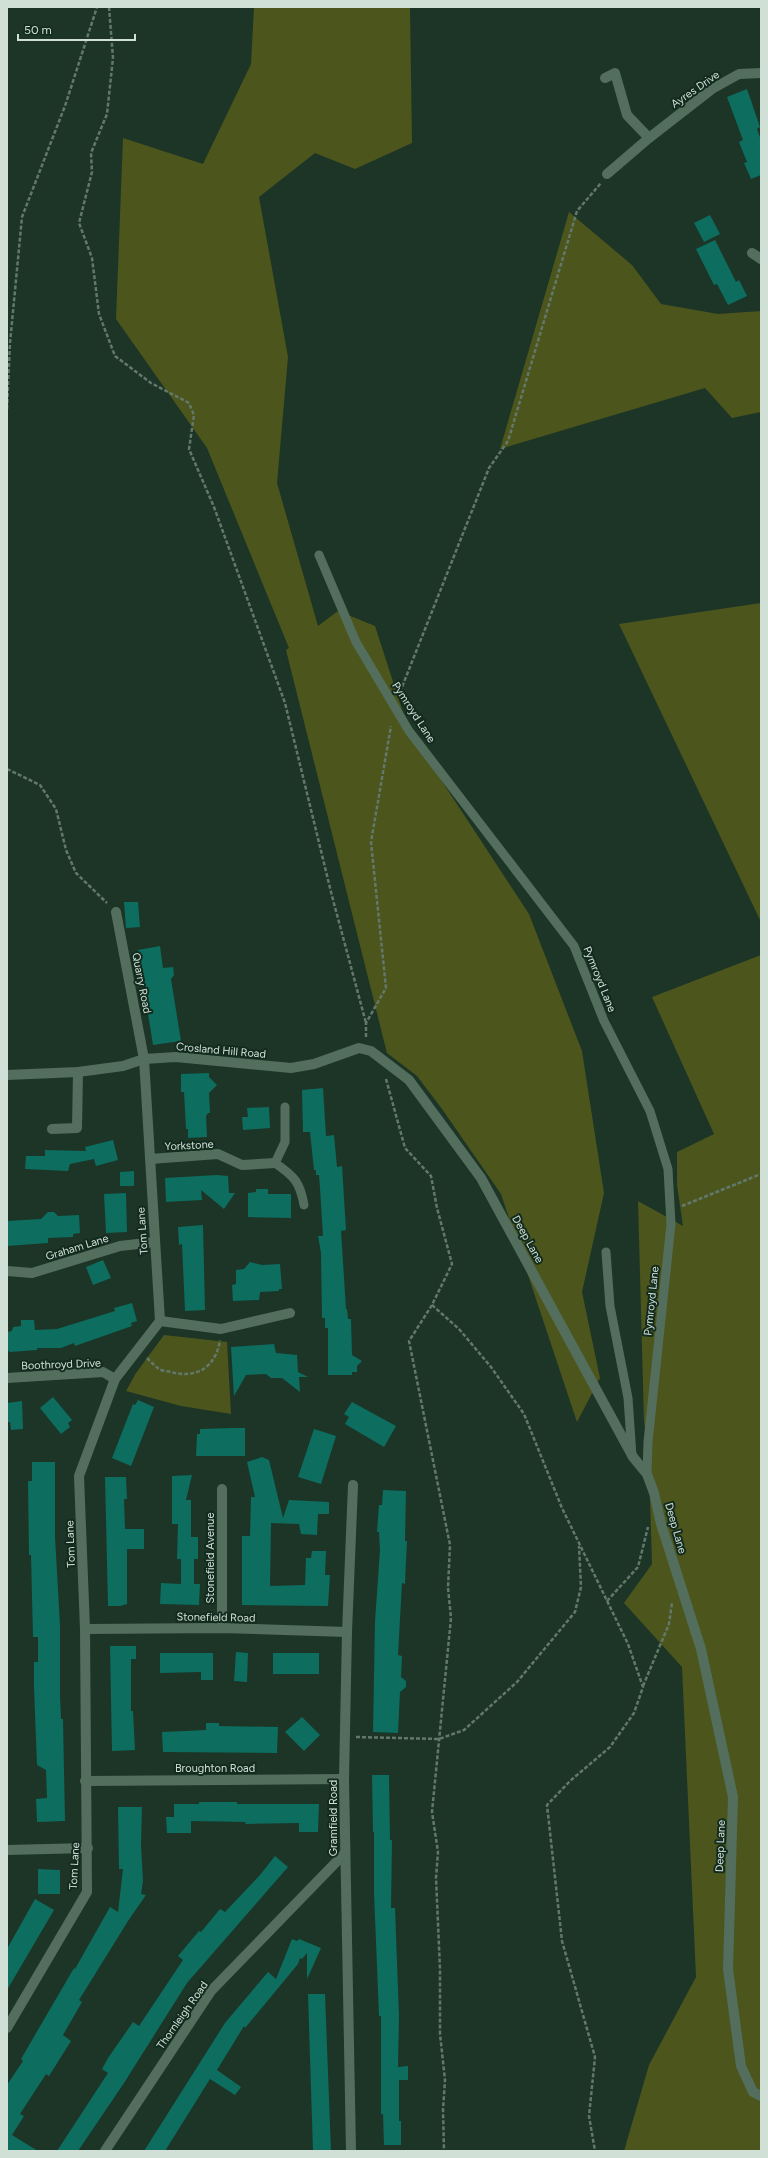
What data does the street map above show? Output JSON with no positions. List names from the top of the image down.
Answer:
{
  "streets": {
    "street": [
      "Ayres Drive",
      "Quarry Road",
      "Crosland Hill Road",
      "Yorkstone",
      "Tom Lane",
      "Deep Lane",
      "Graham Lane",
      "Boothroyd Drive",
      "Stonefield Avenue",
      "Stonefield Road",
      "Broughton Road",
      "Gramfield Road",
      "Thornleigh Road"
    ],
    "lane": ["Pymroyd Lane"]
  },
  "crossings": [
    ["Pymroyd Lane", "Deep Lane"],
    ["Quarry Road", "Crosland Hill Road"],
    ["Quarry Road", "Tom Lane"],
    ["Crosland Hill Road", "Tom Lane"],
    ["Crosland Hill Road", "Deep Lane"],
    ["Yorkstone", "Tom Lane"],
    ["Tom Lane", "Graham Lane"],
    ["Tom Lane", "Boothroyd Drive"],
    ["Tom Lane", "Stonefield Road"],
    ["Tom Lane", "Broughton Road"],
    ["Stonefield Avenue", "Stonefield Road"],
    ["Stonefield Road", "Gramfield Road"],
    ["Broughton Road", "Gramfield Road"],
    ["Gramfield Road", "Thornleigh Road"]
  ],
  "scale_bar": "50 m"
}
